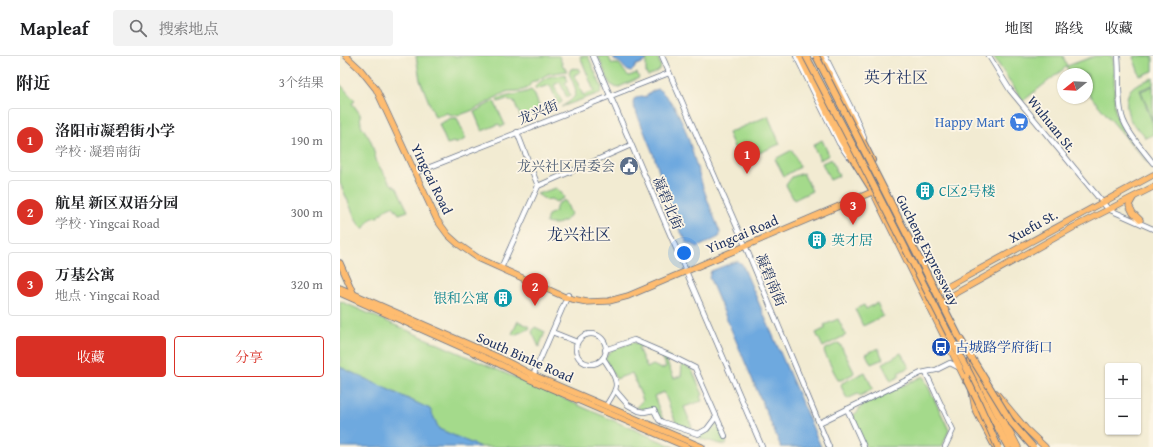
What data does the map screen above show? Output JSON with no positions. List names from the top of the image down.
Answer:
{
  "streets": {
    "highway": ["Gucheng Expressway"],
    "main road": ["Yingcai Road", "Xuefu St.", "South Binhe Road"],
    "street": [
      "龙兴街",
      "Wuhuan St.",
      "凝碧北街",
      "凝碧南街"
    ]
  },
  "crossings": [
    ["龙兴街", "Yingcai Road"],
    ["龙兴街", "凝碧北街"],
    ["龙兴街", "凝碧南街"],
    ["Wuhuan St.", "Xuefu St."],
    ["Yingcai Road", "凝碧北街"],
    ["Yingcai Road", "凝碧南街"]
  ],
  "districts": ["英才社区", "龙兴社区"],
  "places": {
    "supermarket": ["Happy Mart"],
    "public building": ["龙兴社区居委会"],
    "building": ["C区2号楼", "英才居", "银和公寓"],
    "bus stop": ["古城路学府街口"]
  },
  "north": "left",
  "page": {
    "header": "Mapleaf",
    "search": "搜索地点",
    "nav": ["地图", "路线", "收藏"],
    "heading": ["附近", "3个结果"],
    "list": [
      {
        "mark": "1",
        "name": "洛阳市凝碧街小学",
        "note": "学校 · 凝碧南街",
        "value": "190 m"
      },
      {
        "mark": "2",
        "name": "航星 新区双语分园",
        "note": "学校 · Yingcai Road",
        "value": "300 m"
      },
      {
        "mark": "3",
        "name": "万基公寓",
        "note": "地点 · Yingcai Road",
        "value": "320 m"
      }
    ],
    "pins": ["1", "3", "2"],
    "buttons": ["收藏", "分享"],
    "map_buttons": ["+", "−"]
  }
}
